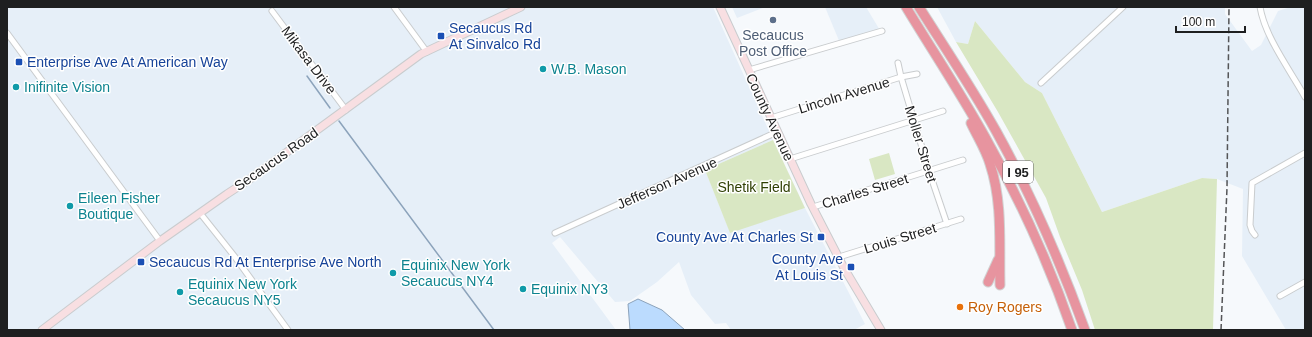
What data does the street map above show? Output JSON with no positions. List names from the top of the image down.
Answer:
{
  "streets": {
    "highway": ["I 95"],
    "main road": ["County Avenue", "Secaucus Road"],
    "street": [
      "Mikasa Drive",
      "Lincoln Avenue",
      "Moller Street",
      "Jefferson Avenue",
      "Charles Street",
      "Louis Street"
    ]
  },
  "crossings": [
    ["Mikasa Drive", "Secaucus Road"],
    ["Lincoln Avenue", "County Avenue"],
    ["Lincoln Avenue", "Moller Street"],
    ["County Avenue", "Jefferson Avenue"],
    ["County Avenue", "Charles Street"],
    ["County Avenue", "Louis Street"],
    ["Moller Street", "Charles Street"],
    ["Moller Street", "Louis Street"]
  ],
  "parks": ["Shetik Field"],
  "places": {
    "other": [
      "Secaucus Post Office",
      "W.B. Mason",
      "Inifinite Vision",
      "Eileen Fisher Boutique",
      "Equinix New York Secaucus NY4",
      "Equinix NY3",
      "Equinix New York Secaucus NY5",
      "Roy Rogers"
    ],
    "transit": [
      "Secaucus Rd At Sinvalco Rd",
      "Enterprise Ave At American Way",
      "County Ave At Charles St",
      "Secaucus Rd At Enterprise Ave North",
      "County Ave At Louis St"
    ]
  },
  "scale_bar": "100 m"
}
